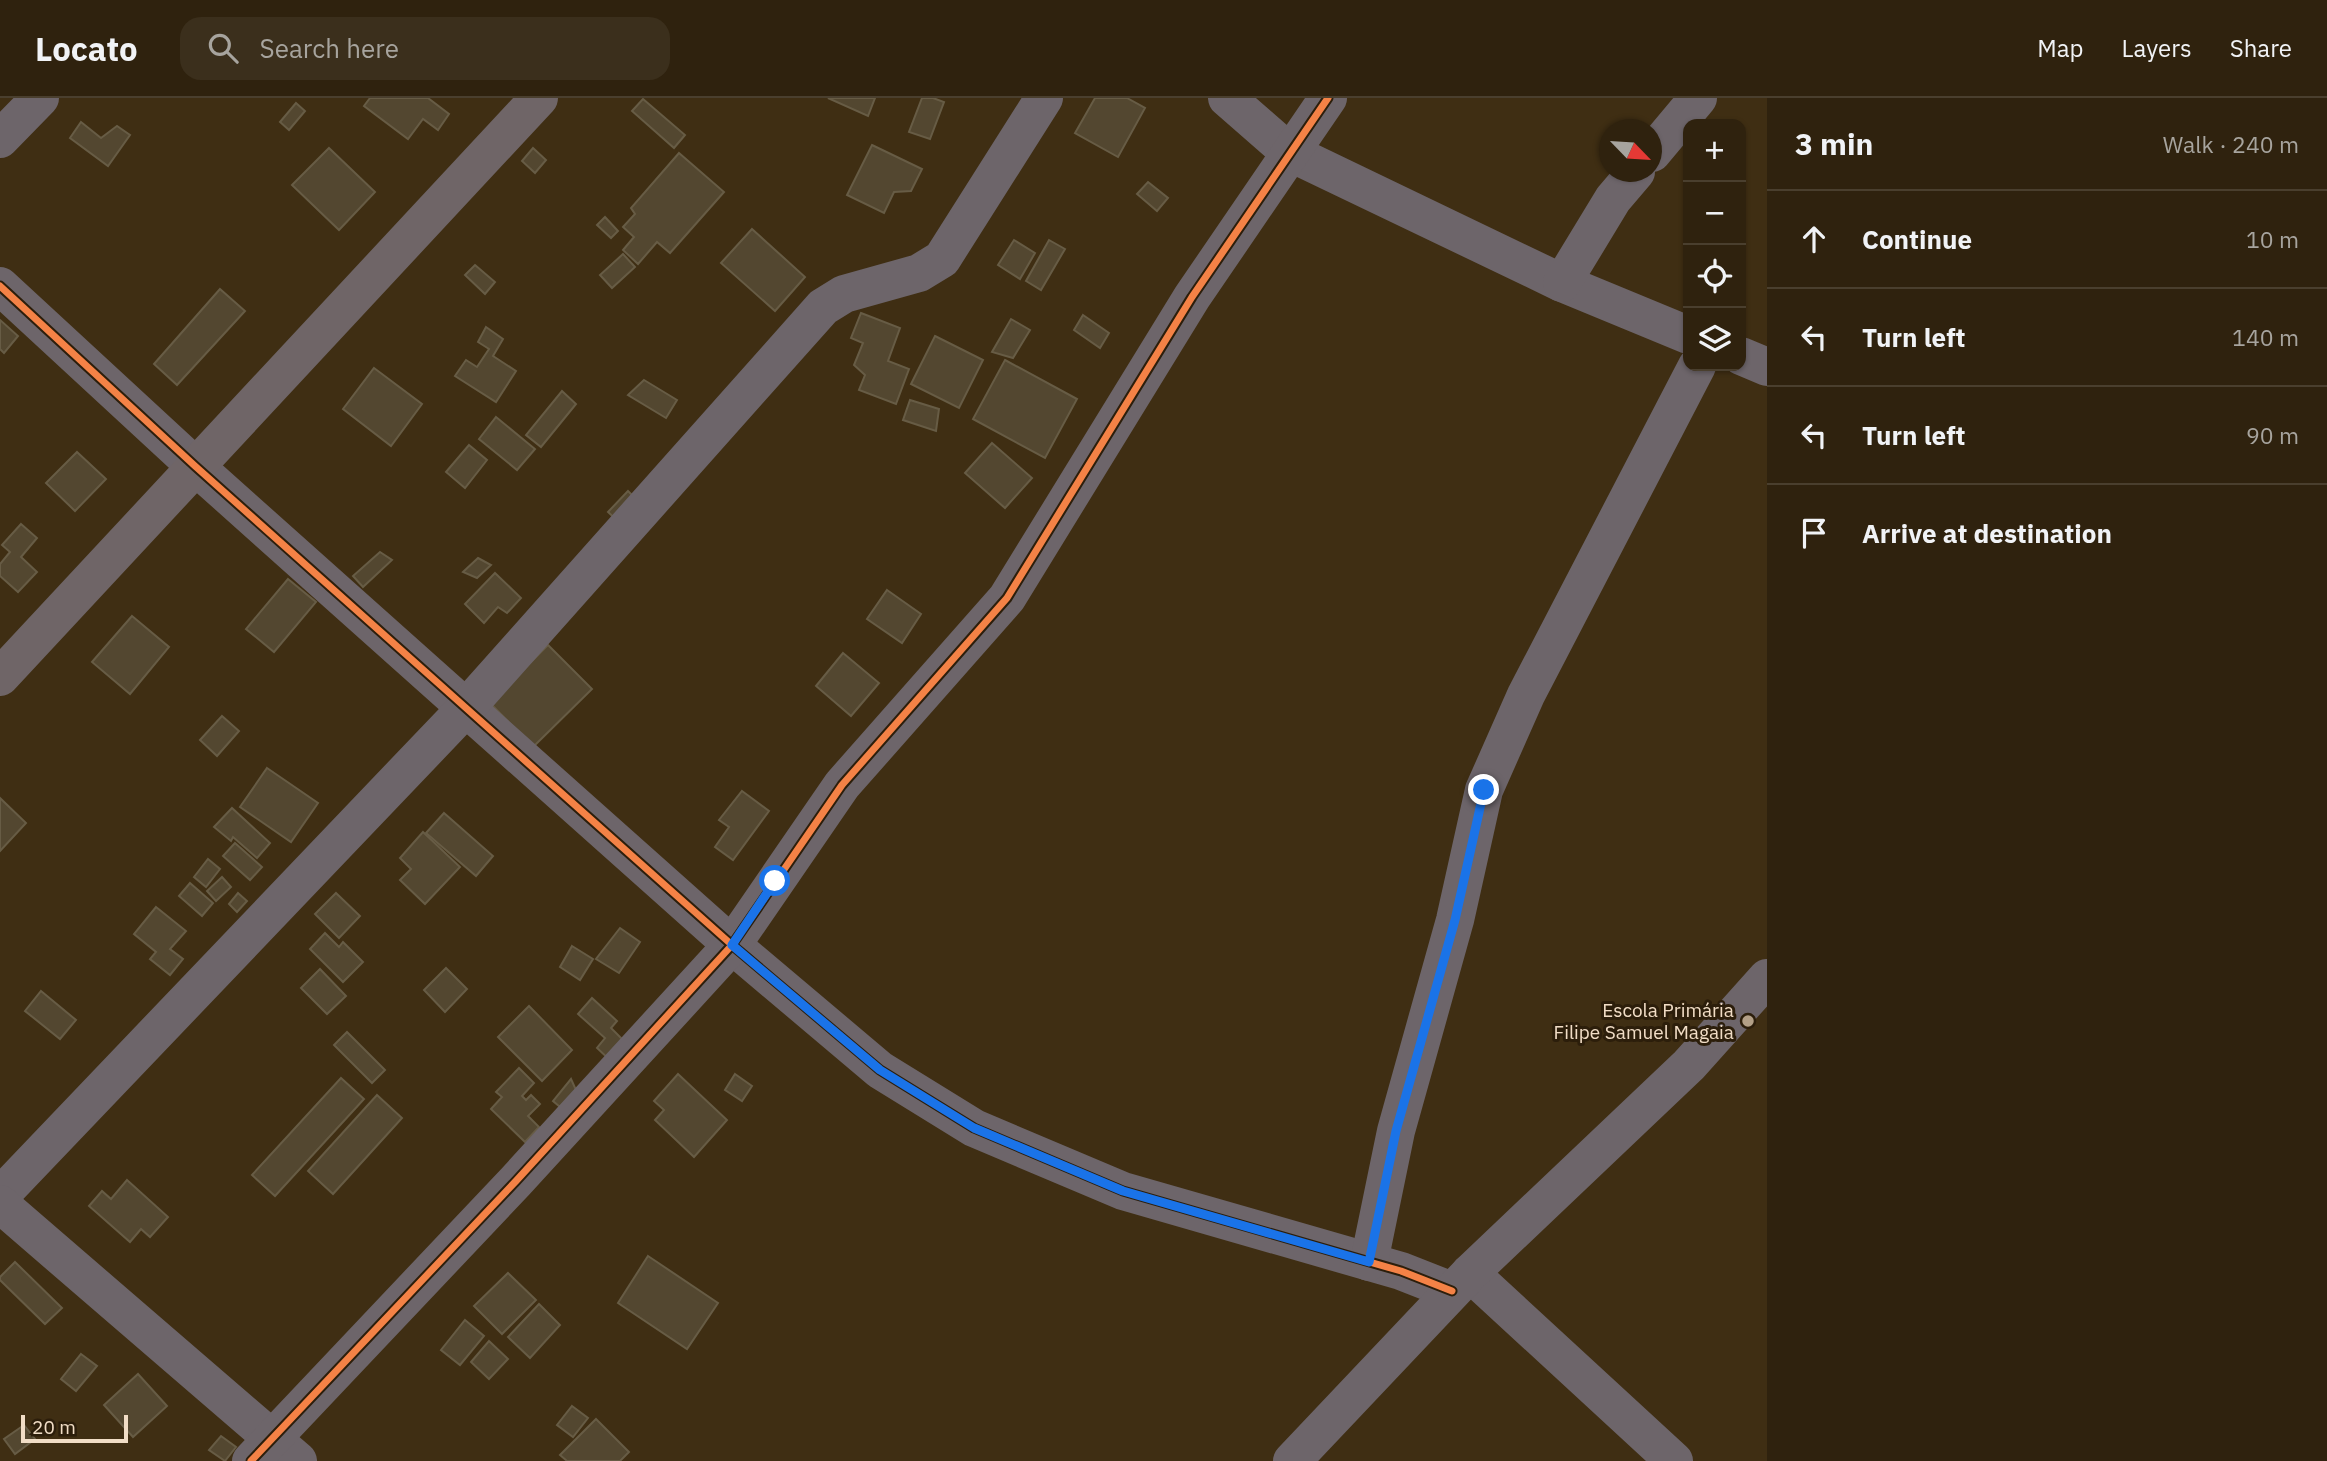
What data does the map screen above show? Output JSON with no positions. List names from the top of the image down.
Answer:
{
  "places": ["Escola Primária Filipe Samuel Magaia"],
  "scale_bar": "20 m",
  "north": "bottom right",
  "page": {
    "header": "Locato",
    "search": "Search here",
    "nav": ["Map", "Layers", "Share"],
    "heading": ["3 min", "Walk · 240 m"],
    "map_buttons": ["+", "−"],
    "list": [
      ["Continue", "10 m"],
      ["Turn left", "140 m"],
      ["Turn left", "90 m"],
      "Arrive at destination"
    ],
    "scale": "20 m"
  }
}
